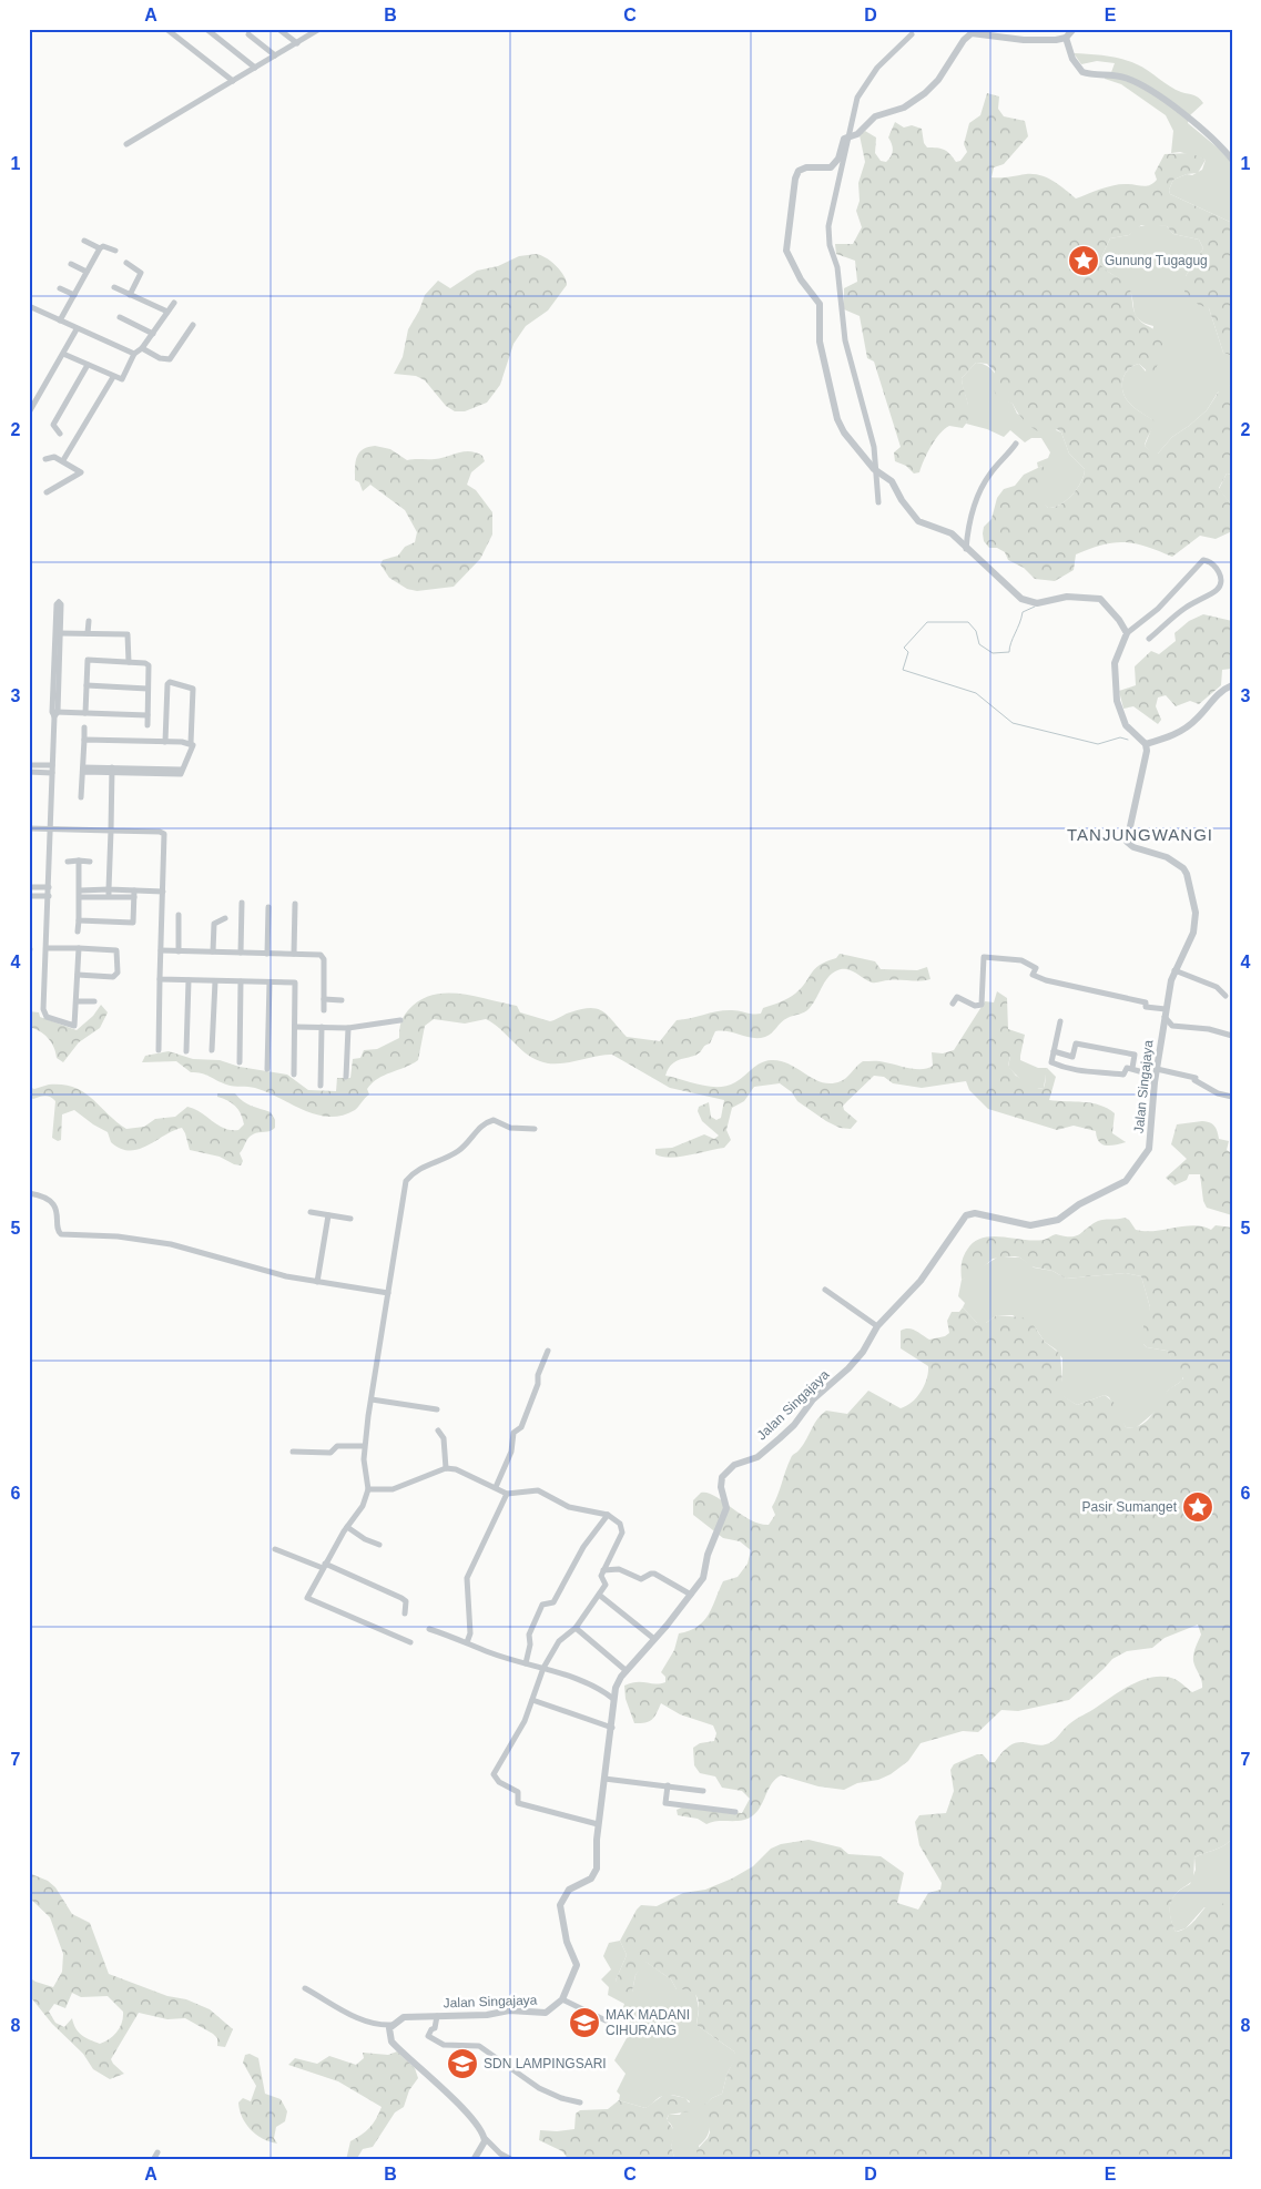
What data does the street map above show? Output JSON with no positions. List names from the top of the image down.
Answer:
{
  "streets": {
    "street": ["Jalan Singajaya"]
  },
  "districts": ["TANJUNGWANGI"],
  "places": {
    "place": ["Gunung Tugagug", "Pasir Sumanget"],
    "school or university": ["MAK MADANI CIHURANG", "SDN LAMPINGSARI"]
  },
  "grid": {
    "columns": [
      "A",
      "B",
      "C",
      "D",
      "E"
    ],
    "rows": [
      "1",
      "2",
      "3",
      "4",
      "5",
      "6",
      "7",
      "8"
    ]
  }
}
